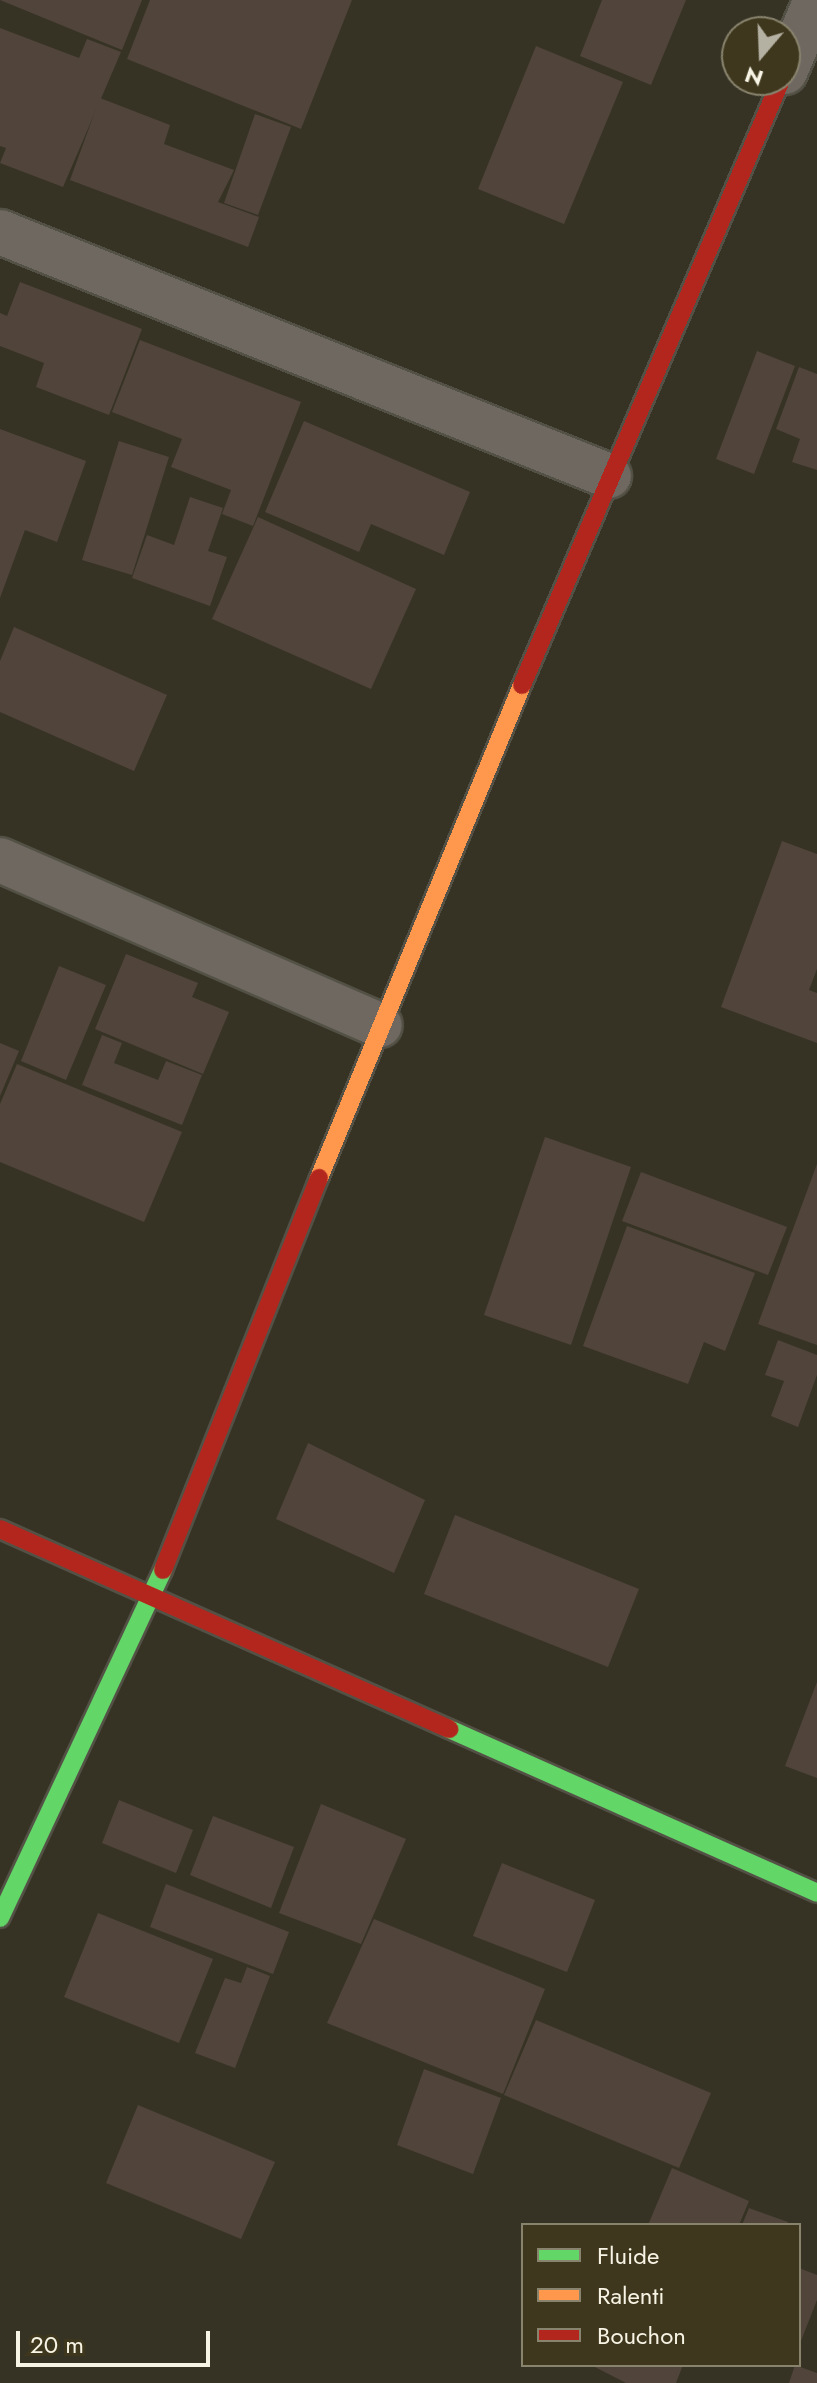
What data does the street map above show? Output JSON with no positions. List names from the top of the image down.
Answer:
{
  "legend": ["Fluide", "Ralenti", "Bouchon"],
  "scale_bar": "20 m",
  "north": "bottom"
}
